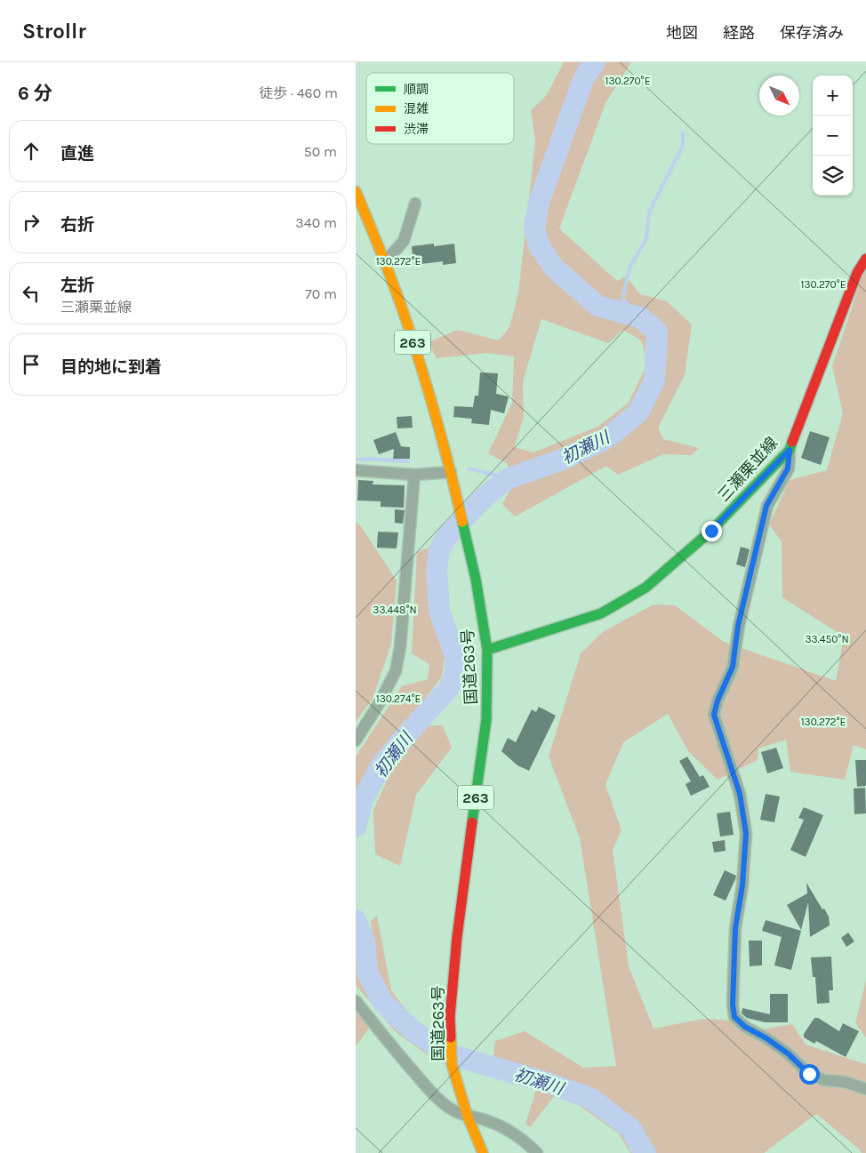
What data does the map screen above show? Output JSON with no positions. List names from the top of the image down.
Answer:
{
  "streets": {
    "main road": ["263", "三瀬栗並線", "国道263号"]
  },
  "crossings": [
    ["三瀬栗並線", "国道263号"]
  ],
  "water": ["初瀬川"],
  "legend": ["順調", "混雑", "渋滞"],
  "north": "bottom right",
  "page": {
    "header": "Strollr",
    "nav": ["地図", "経路", "保存済み"],
    "heading": ["6 分", "徒歩 · 460 m"],
    "map_buttons": ["+", "−"],
    "list": [
      ["直進", "50 m"],
      ["右折", "340 m"],
      ["左折", "三瀬栗並線", "70 m"],
      "目的地に到着"
    ]
  },
  "coordinates": [
    "130.270°E",
    "130.272°E",
    "33.448°N",
    "33.450°N",
    "130.274°E"
  ]
}
